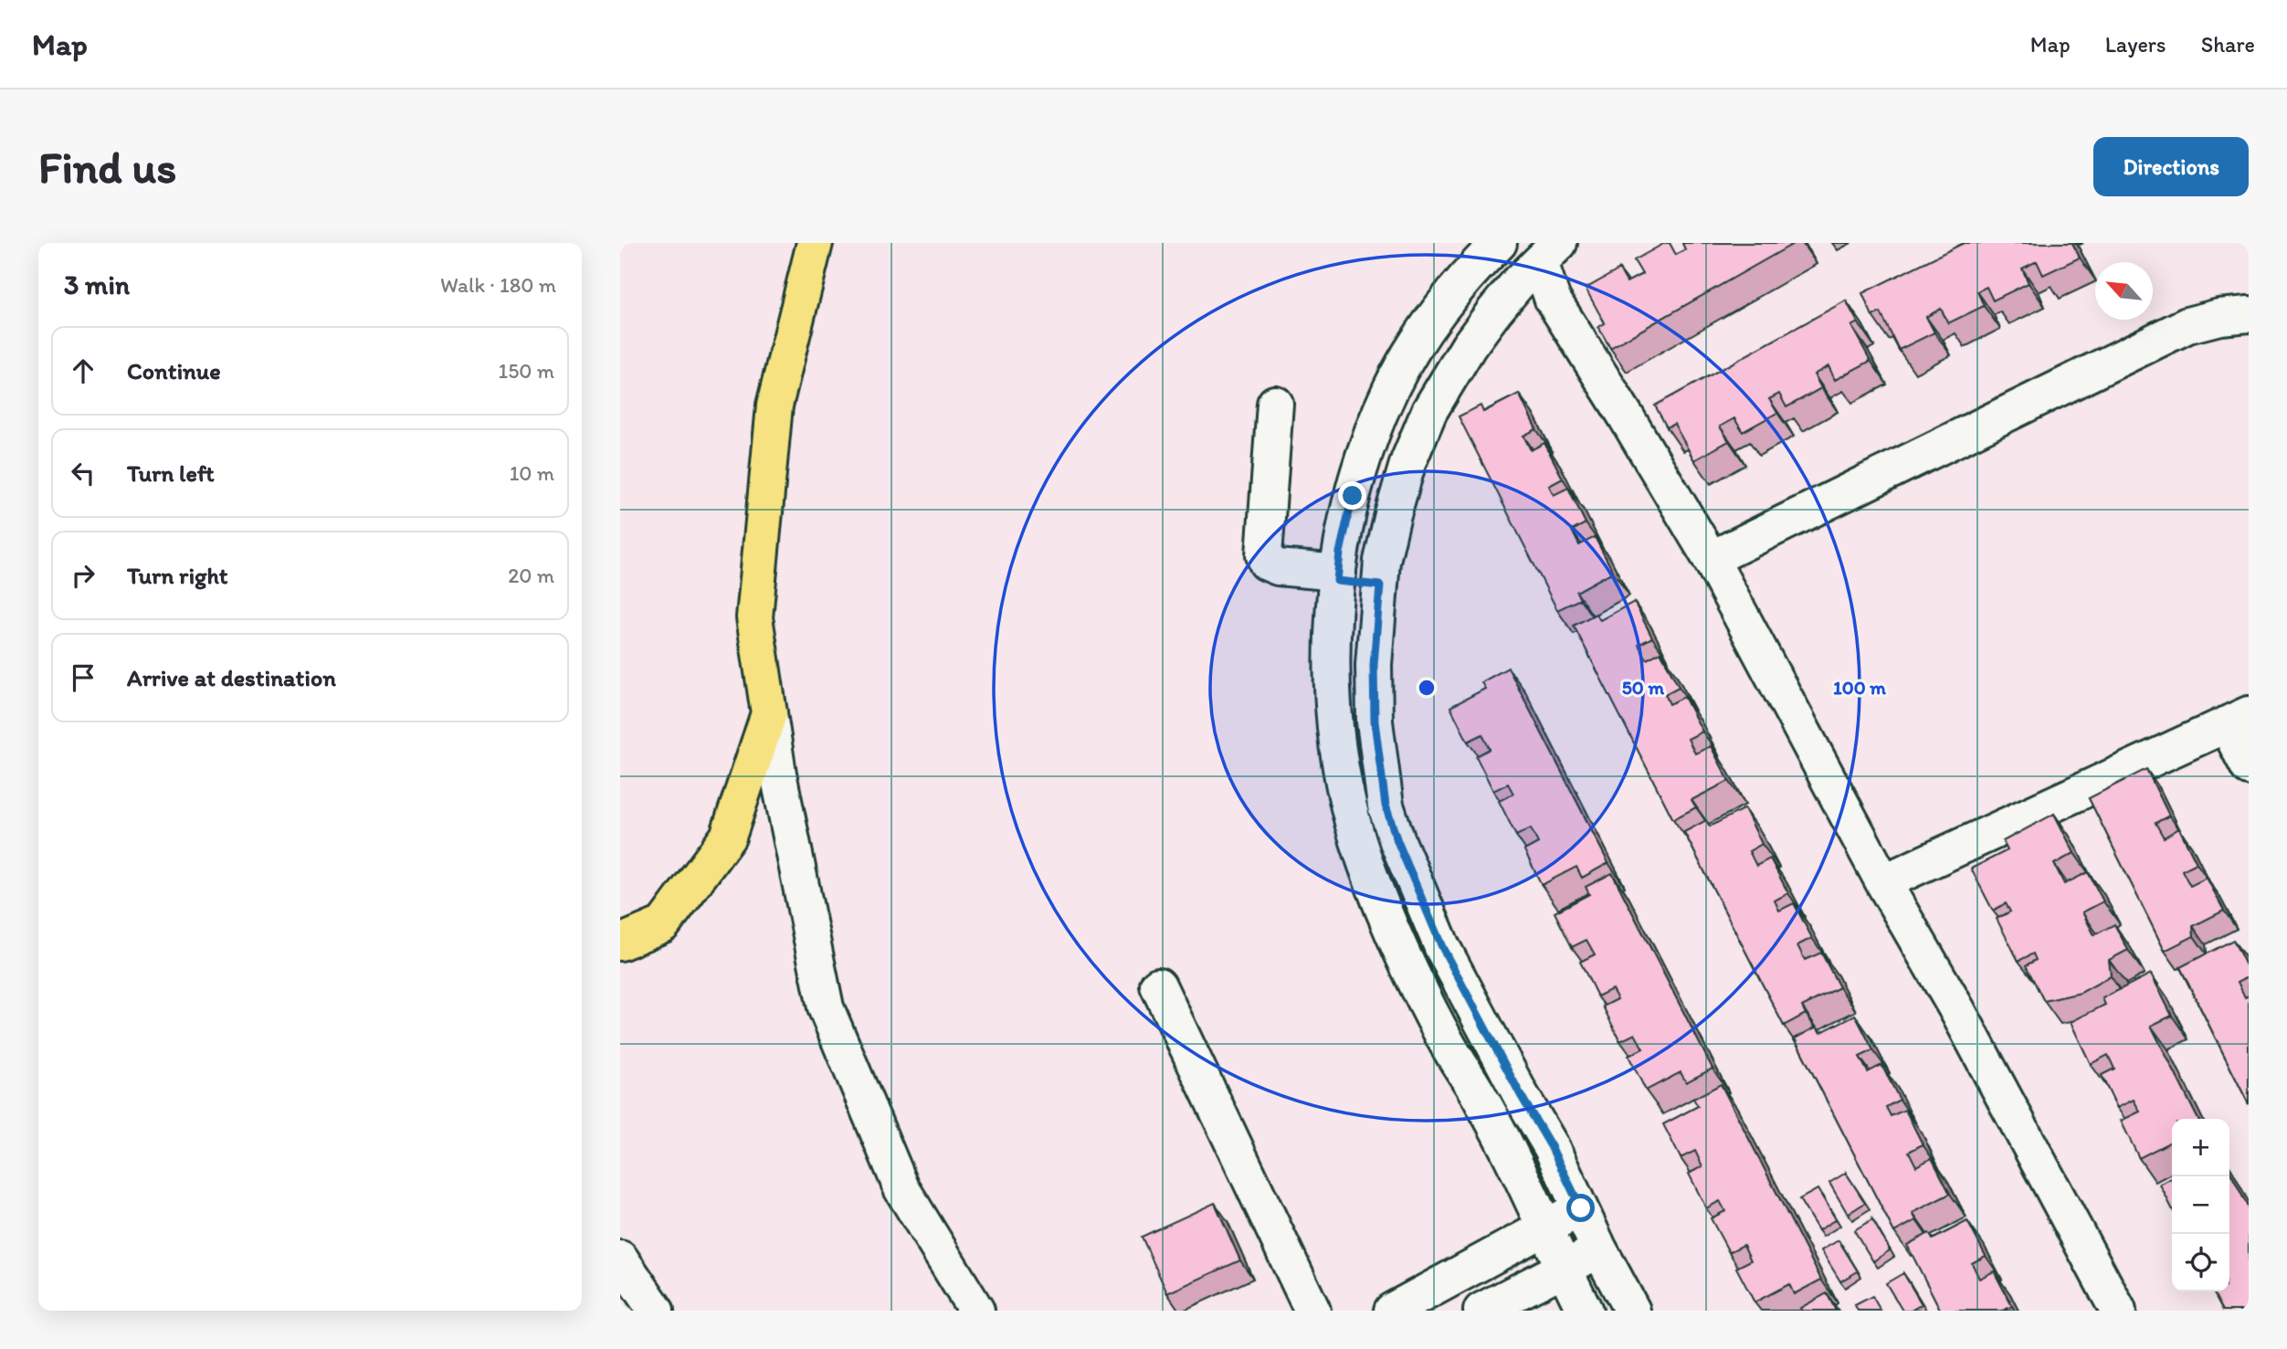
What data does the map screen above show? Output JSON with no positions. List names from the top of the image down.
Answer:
{
  "north": "top left",
  "page": {
    "header": "Map",
    "nav": ["Map", "Layers", "Share"],
    "buttons": "Directions",
    "title": "Find us",
    "heading": ["3 min", "Walk · 180 m"],
    "list": [
      ["Continue", "150 m"],
      ["Turn left", "10 m"],
      ["Turn right", "20 m"],
      "Arrive at destination"
    ],
    "map_buttons": ["+", "−"]
  },
  "rings": ["50 m", "100 m"]
}
